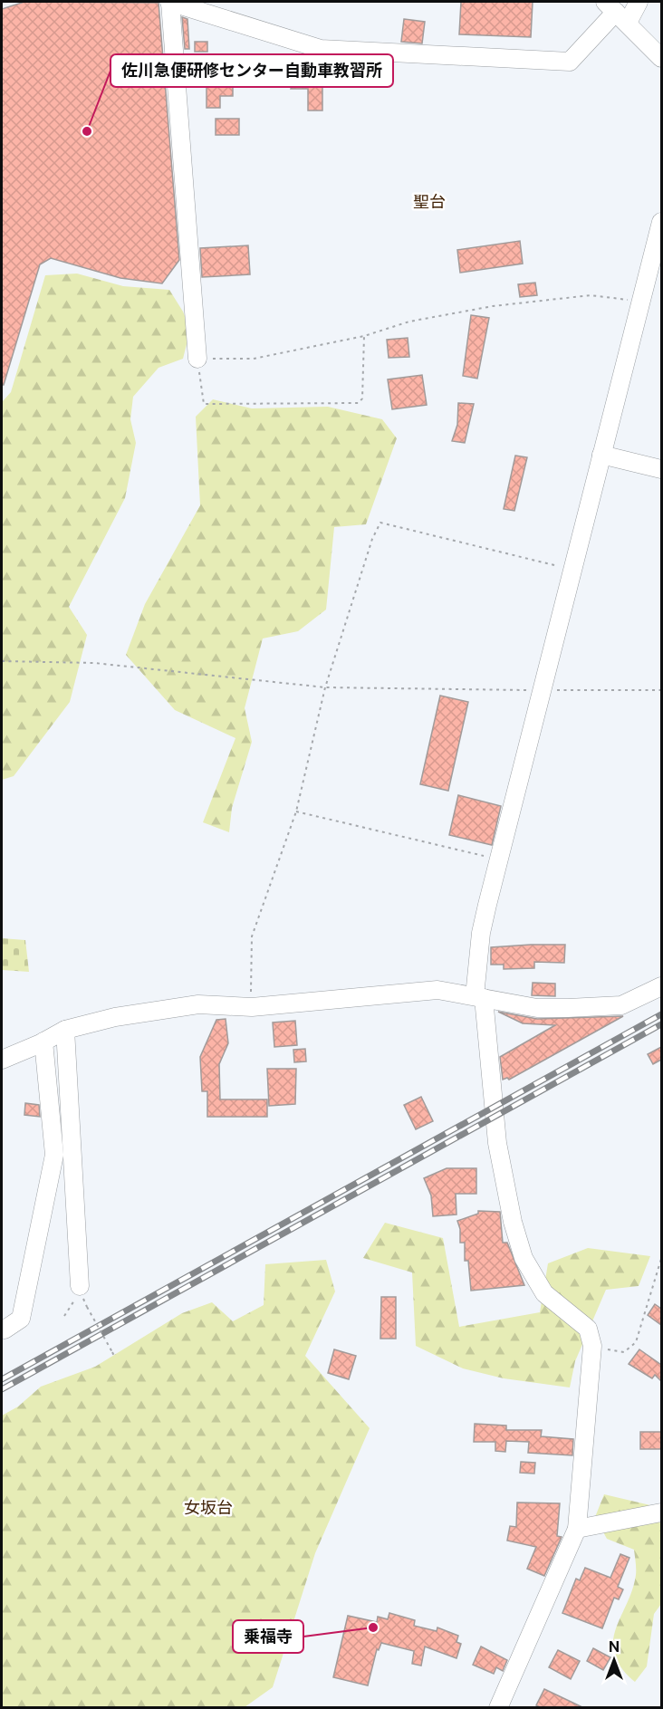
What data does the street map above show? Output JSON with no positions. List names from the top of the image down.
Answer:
{
  "districts": ["聖台", "女坂台"],
  "places": ["佐川急便研修センター自動車教習所", "乗福寺"],
  "north": "top"
}
